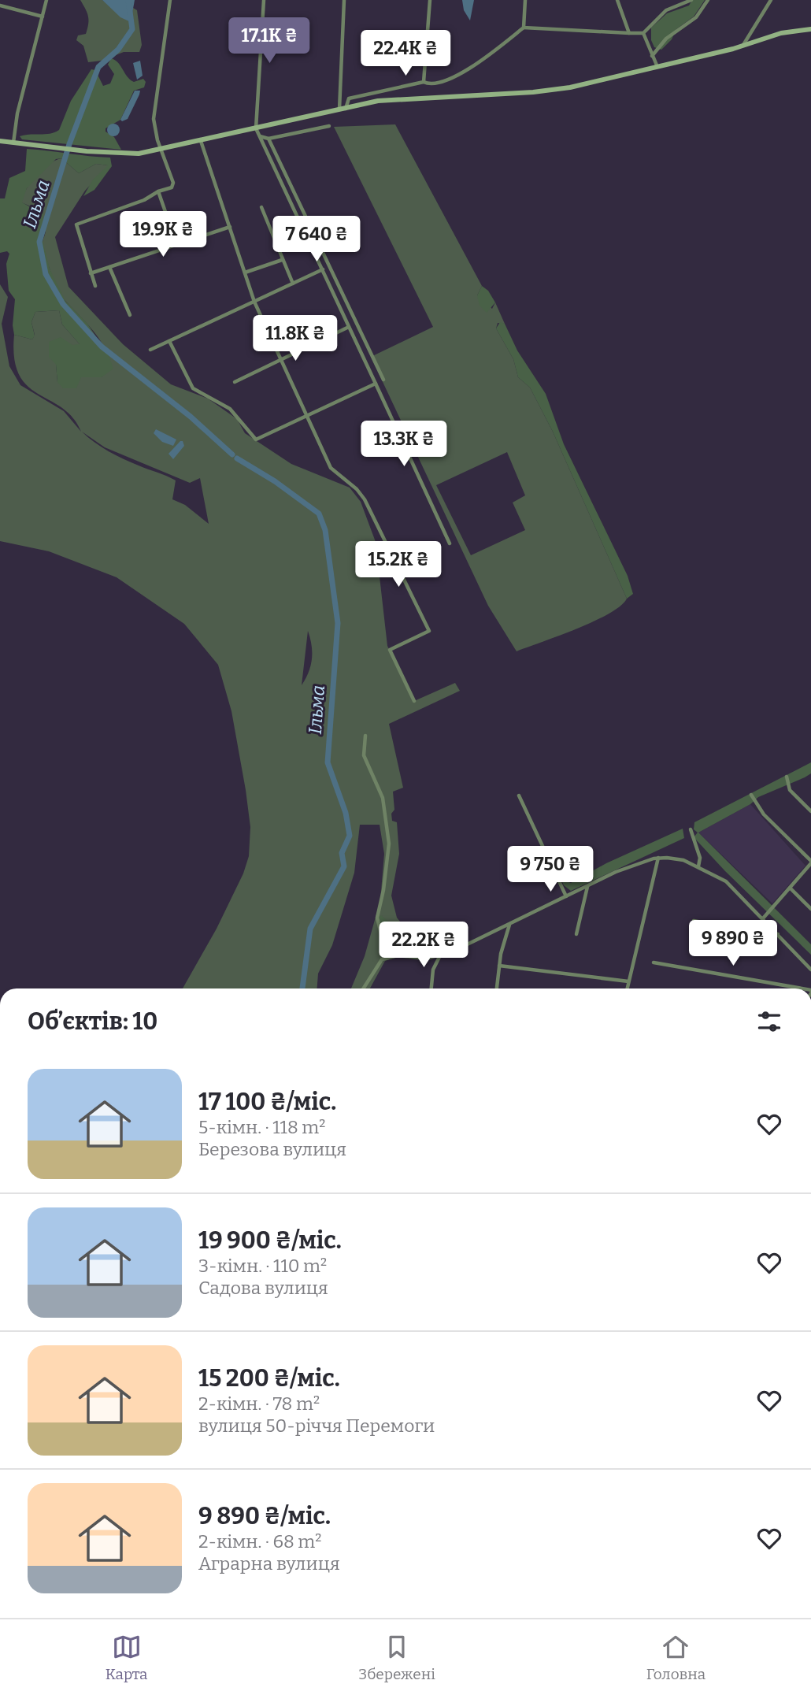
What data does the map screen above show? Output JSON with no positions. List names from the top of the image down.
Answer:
{
  "water": ["Ільма"],
  "page": {
    "price": [
      "17.1K ₴",
      "22.4K ₴",
      "19.9K ₴",
      "7 640 ₴",
      "11.8K ₴",
      "13.3K ₴",
      "15.2K ₴",
      "9 750 ₴",
      "9 890 ₴",
      "22.2K ₴"
    ],
    "heading": "Об’єктів: 10",
    "list": [
      {
        "name": "17 100 ₴/міс.",
        "note": "5-кімн. · 118 m² · Березова вулиця"
      },
      {
        "name": "19 900 ₴/міс.",
        "note": "3-кімн. · 110 m² · Садова вулиця"
      },
      {
        "name": "15 200 ₴/міс.",
        "note": "2-кімн. · 78 m² · вулиця 50-річчя Перемоги"
      },
      {
        "name": "9 890 ₴/міс.",
        "note": "2-кімн. · 68 m² · Аграрна вулиця"
      }
    ],
    "tabs": ["Карта", "Збережені", "Головна"]
  }
}
